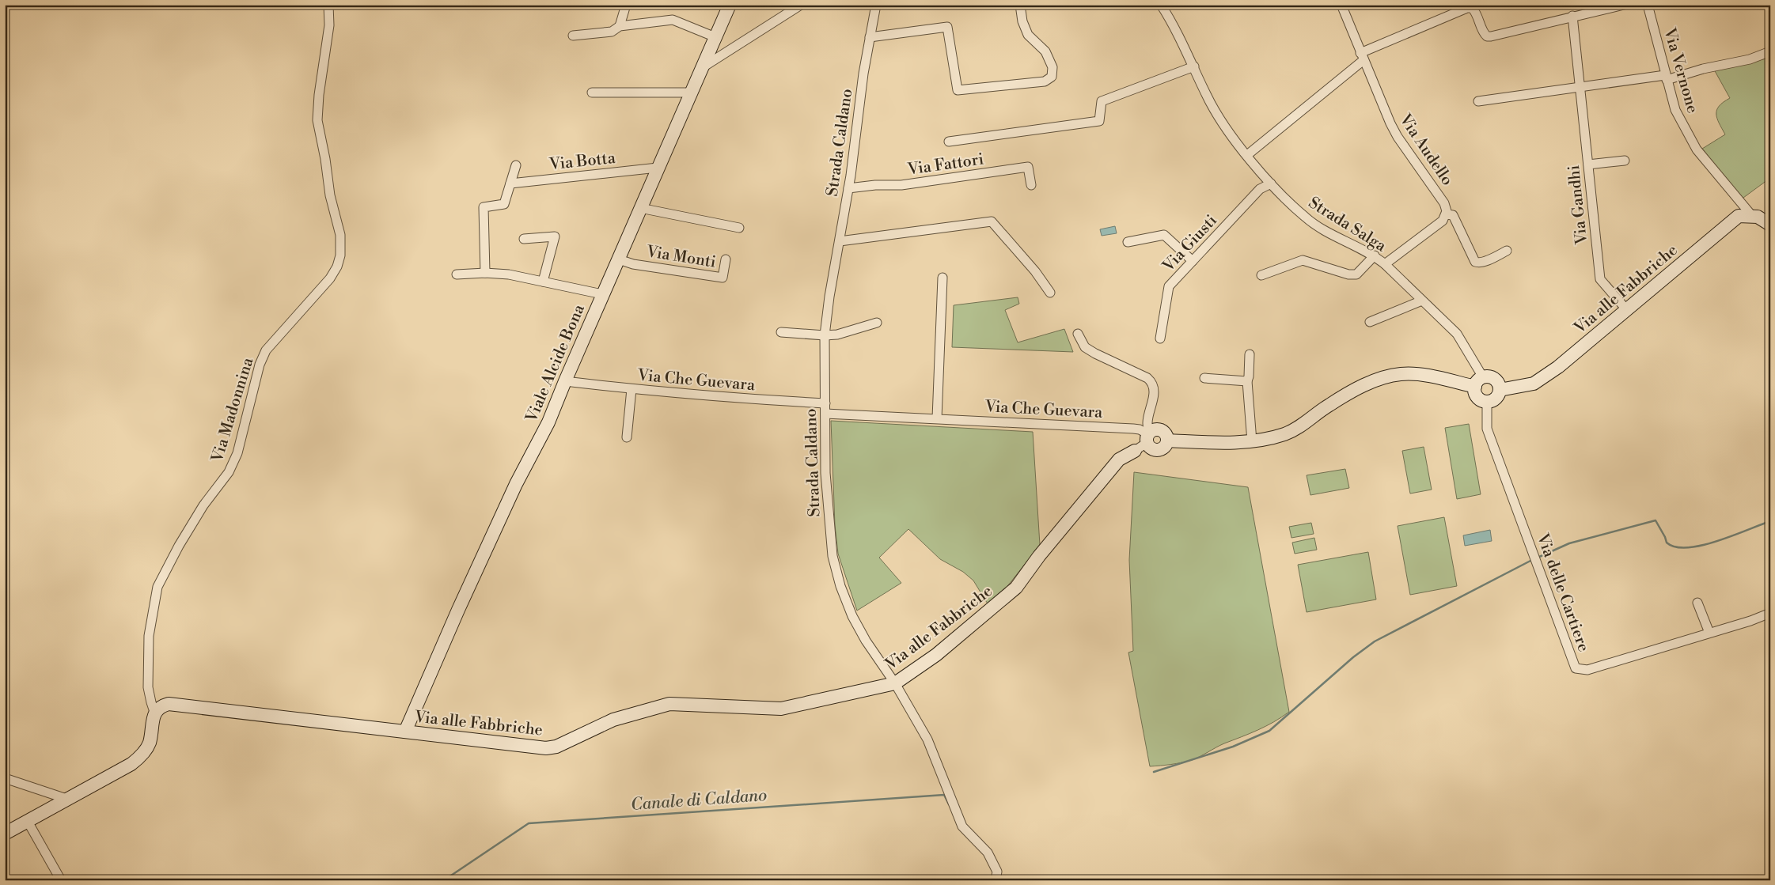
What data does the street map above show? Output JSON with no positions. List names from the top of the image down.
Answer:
{
  "streets": {
    "street": [
      "Via Vernone",
      "Strada Caldano",
      "Via Audello",
      "Via Botta",
      "Via Fattori",
      "Via Gandhi",
      "Strada Salga",
      "Via Giusti",
      "Via Monti",
      "Via alle Fabbriche",
      "Viale Alcide Bona",
      "Via Che Guevara",
      "Via Madonnina",
      "Via delle Cartiere"
    ]
  },
  "crossings": [
    ["Via Vernone", "Via alle Fabbriche"],
    ["Strada Caldano", "Via Fattori"],
    ["Strada Caldano", "Via alle Fabbriche"],
    ["Strada Caldano", "Via Che Guevara"],
    ["Via Botta", "Viale Alcide Bona"],
    ["Via Gandhi", "Via alle Fabbriche"],
    ["Strada Salga", "Via Giusti"],
    ["Strada Salga", "Via alle Fabbriche"],
    ["Strada Salga", "Via delle Cartiere"],
    ["Via Monti", "Viale Alcide Bona"],
    ["Via alle Fabbriche", "Viale Alcide Bona"],
    ["Via alle Fabbriche", "Via Madonnina"],
    ["Via alle Fabbriche", "Via delle Cartiere"],
    ["Viale Alcide Bona", "Via Che Guevara"]
  ],
  "water": ["Canale di Caldano"]
}
